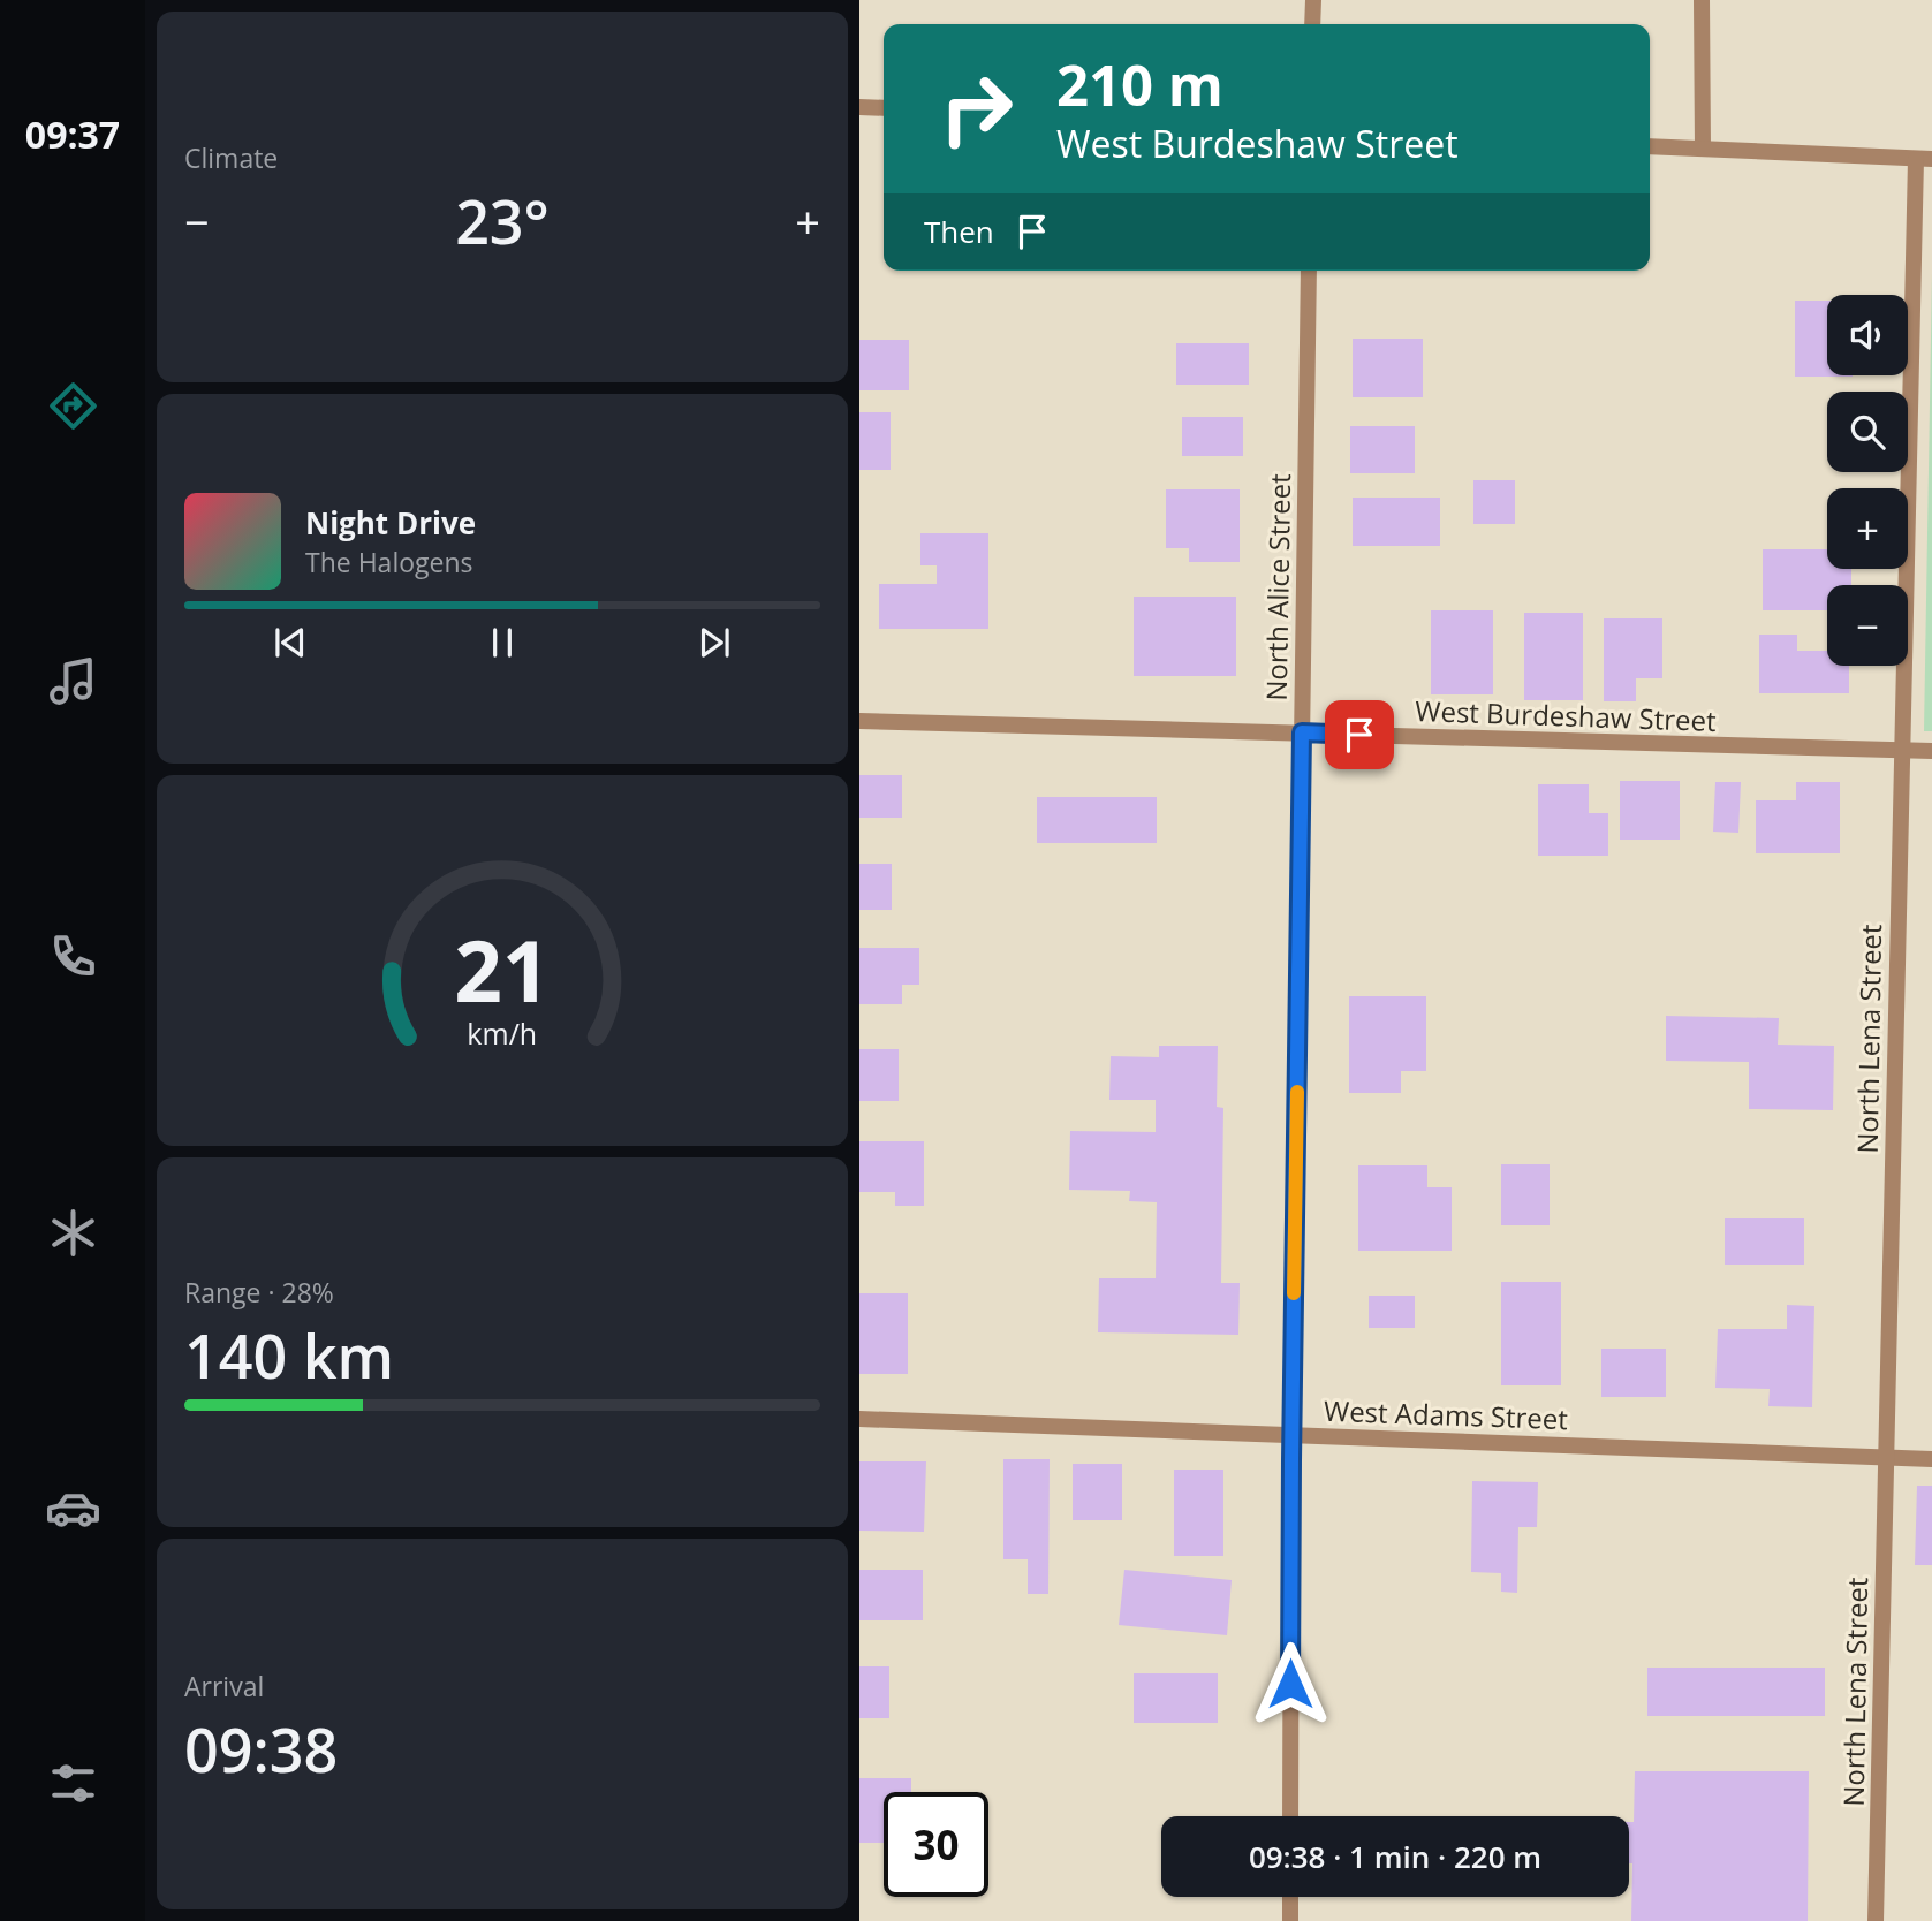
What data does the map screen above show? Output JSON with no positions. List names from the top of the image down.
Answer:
{
  "streets": {
    "street": [
      "North Alice Street",
      "West Burdeshaw Street",
      "North Lena Street",
      "West Adams Street"
    ]
  },
  "crossings": [
    ["North Alice Street", "West Burdeshaw Street"],
    ["North Alice Street", "West Adams Street"],
    ["West Burdeshaw Street", "North Lena Street"],
    ["North Lena Street", "West Adams Street"]
  ],
  "page": {
    "tabs": "09:37",
    "tile": [
      "Climate",
      ["Range · 28%", "140 km"],
      ["Arrival", "09:38"]
    ],
    "turn": ["210 m", "West Burdeshaw Street"],
    "heat": ["−", "23°", "+"],
    "then": "Then",
    "map_buttons": ["+", "−"],
    "song": ["Night Drive", "The Halogens"],
    "limit": "30",
    "trip": "09:38 · 1 min · 220 m",
    "gauge": ["21", "km/h"]
  }
}
